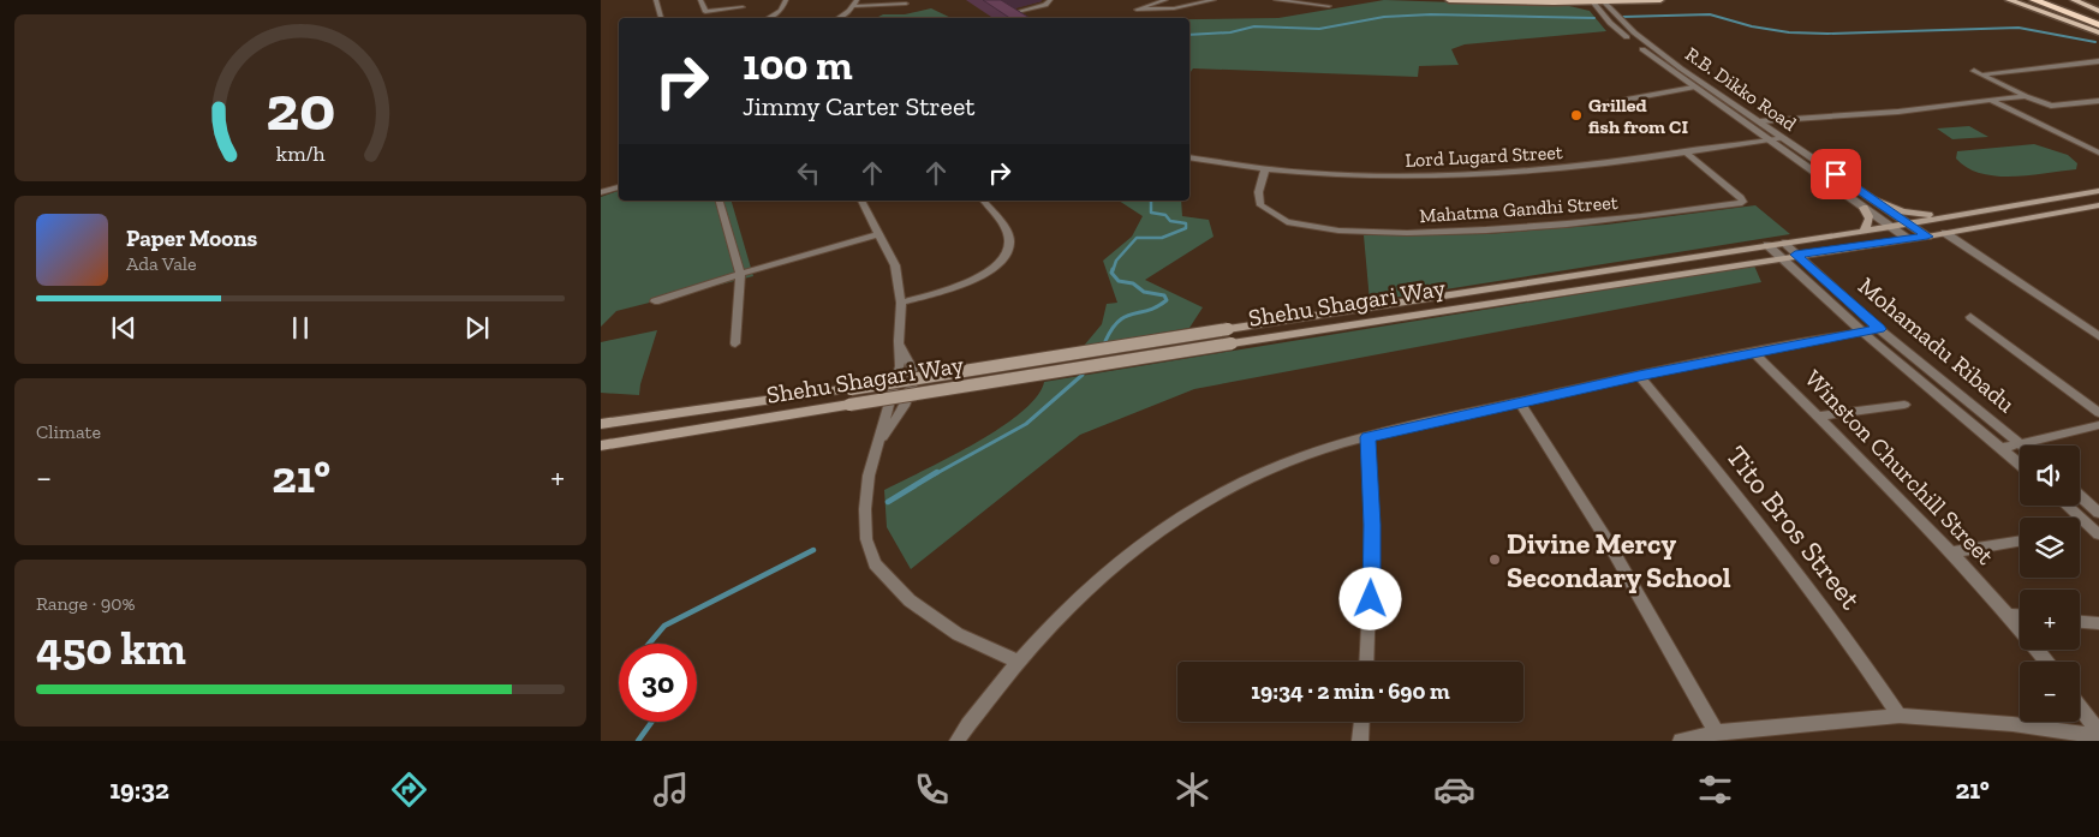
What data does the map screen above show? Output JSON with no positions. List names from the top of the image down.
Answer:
{
  "streets": {
    "main road": ["Shehu Shagari Way"],
    "street": [
      "R.B. Dikko Road",
      "Lord Lugard Street",
      "Mahatma Gandhi Street",
      "Mohamadu Ribadu",
      "Winston Churchill Street",
      "Tito Bros Street"
    ]
  },
  "crossings": [
    ["R.B. Dikko Road", "Lord Lugard Street"],
    ["R.B. Dikko Road", "Shehu Shagari Way"],
    ["Lord Lugard Street", "Mahatma Gandhi Street"],
    ["Shehu Shagari Way", "Mohamadu Ribadu"]
  ],
  "places": ["Grilled fish from CI", "Divine Mercy Secondary School"],
  "page": {
    "turn": ["100 m", "Jimmy Carter Street"],
    "song": ["Paper Moons", "Ada Vale"],
    "tile": [
      "Climate",
      ["Range · 90%", "450 km"]
    ],
    "map_buttons": ["+", "−"],
    "heat": ["−", "21°", "+"],
    "limit": "30",
    "trip": "19:34 · 2 min · 690 m",
    "tabs": ["19:32", "21°"],
    "gauge": ["20", "km/h"]
  }
}
